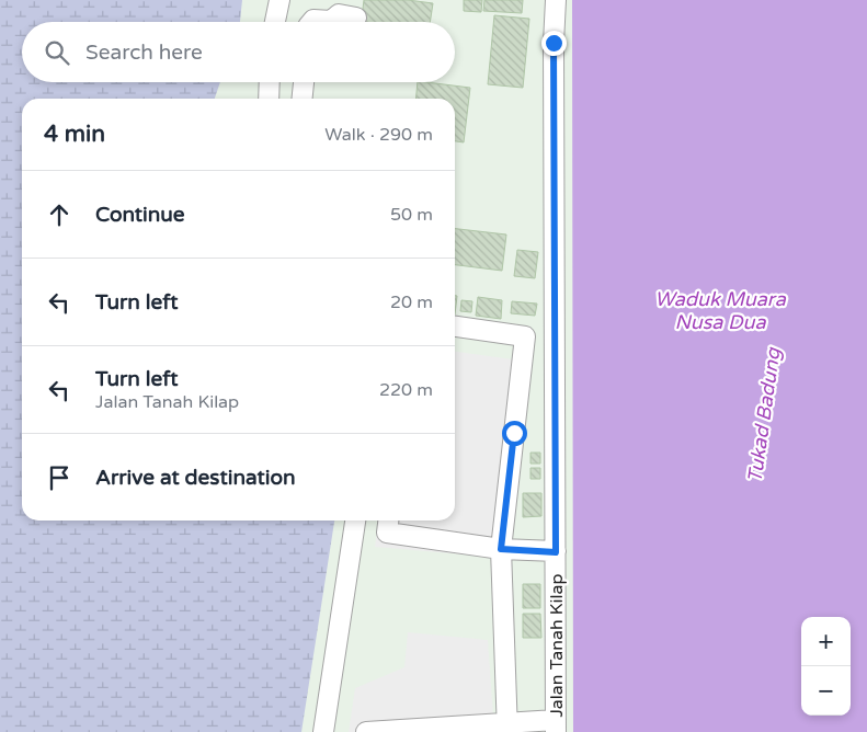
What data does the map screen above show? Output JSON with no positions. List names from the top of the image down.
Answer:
{
  "streets": {
    "lane": ["Jalan Tanah Kilap"]
  },
  "water": ["Waduk Muara Nusa Dua", "Tukad Badung"],
  "page": {
    "search": "Search here",
    "heading": ["4 min", "Walk · 290 m"],
    "list": [
      ["Continue", "50 m"],
      ["Turn left", "20 m"],
      ["Turn left", "Jalan Tanah Kilap", "220 m"],
      "Arrive at destination"
    ],
    "map_buttons": ["+", "−"]
  }
}
